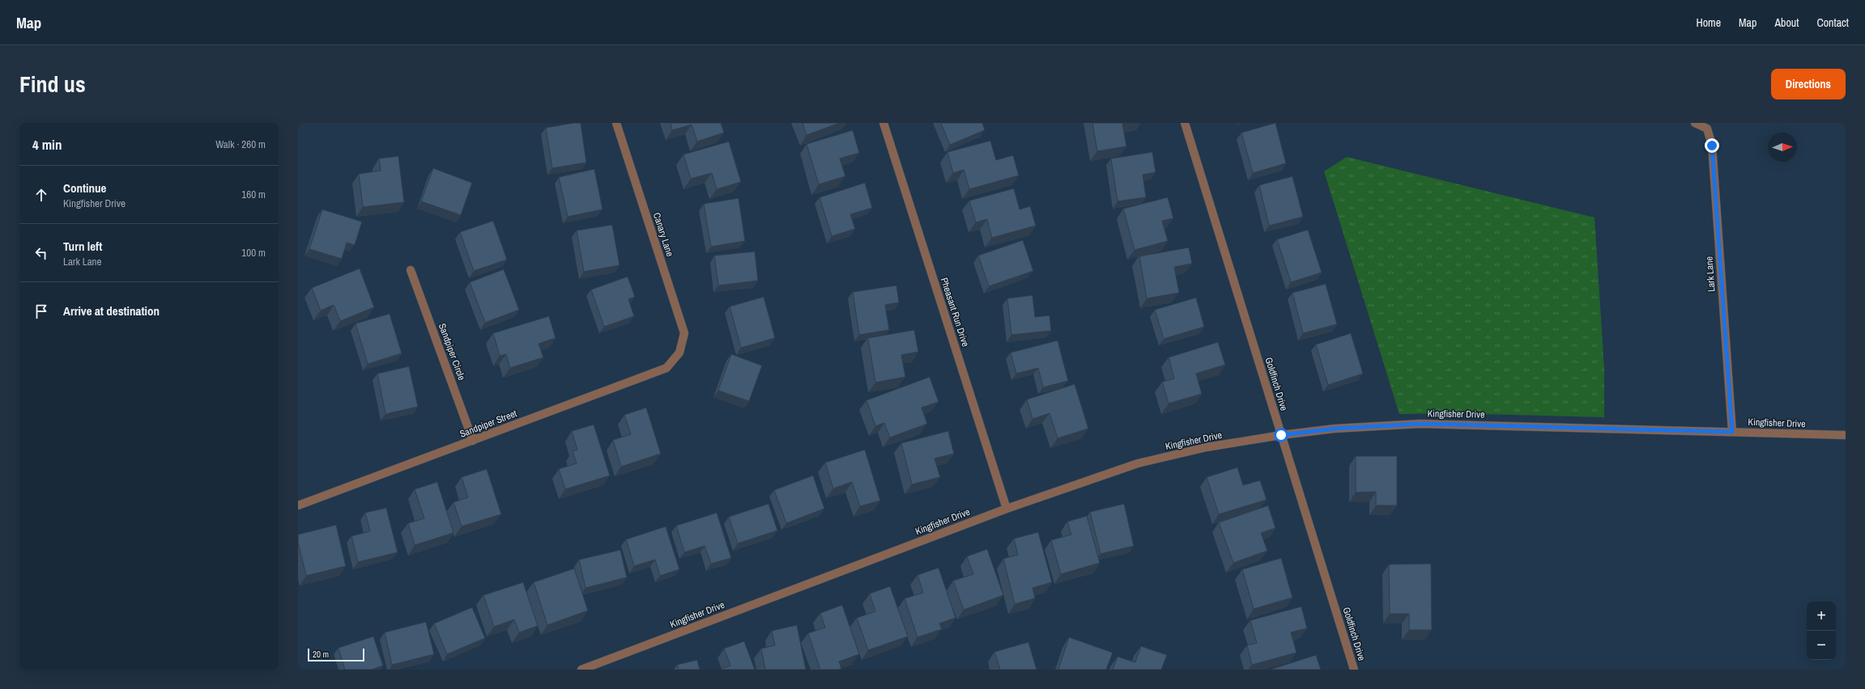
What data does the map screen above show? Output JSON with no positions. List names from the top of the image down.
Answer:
{
  "streets": {
    "street": [
      "Canary Lane",
      "Lark Lane",
      "Pheasant Run Drive",
      "Sandpiper Circle",
      "Goldfinch Drive",
      "Kingfisher Drive",
      "Sandpiper Street"
    ]
  },
  "crossings": [
    ["Canary Lane", "Sandpiper Street"],
    ["Lark Lane", "Kingfisher Drive"],
    ["Pheasant Run Drive", "Kingfisher Drive"],
    ["Sandpiper Circle", "Sandpiper Street"],
    ["Goldfinch Drive", "Kingfisher Drive"]
  ],
  "scale_bar": "20 m",
  "north": "right",
  "page": {
    "header": "Map",
    "nav": [
      "Home",
      "Map",
      "About",
      "Contact"
    ],
    "title": "Find us",
    "buttons": "Directions",
    "heading": ["4 min", "Walk · 260 m"],
    "list": [
      ["Continue", "Kingfisher Drive", "160 m"],
      ["Turn left", "Lark Lane", "100 m"],
      "Arrive at destination"
    ],
    "map_buttons": ["+", "−"],
    "scale": "20 m"
  }
}
